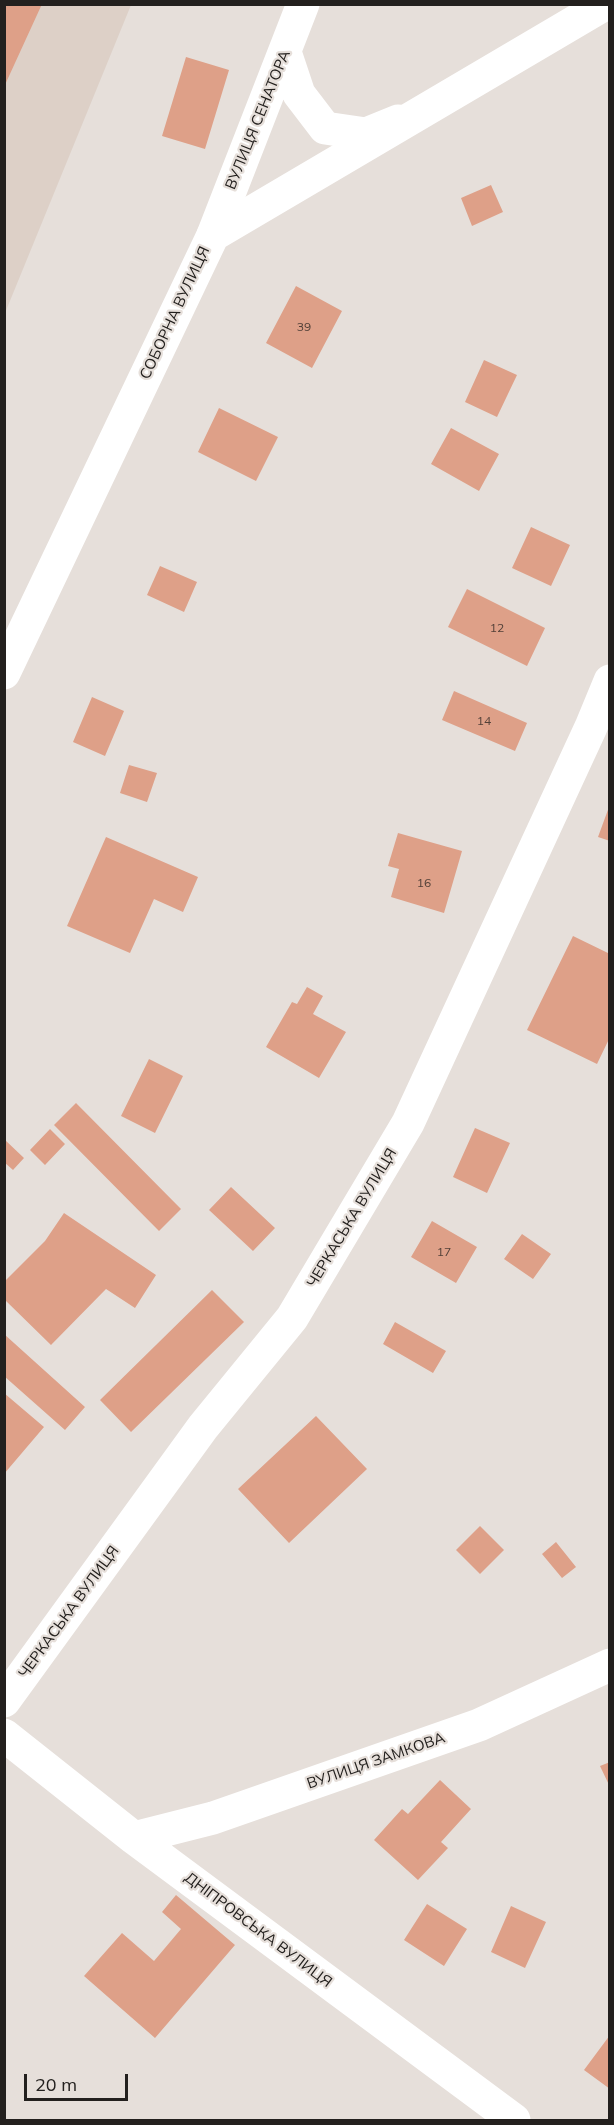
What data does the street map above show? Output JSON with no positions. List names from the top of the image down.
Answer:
{
  "streets": {
    "street": [
      "ВУЛИЦЯ СЕНАТОРА",
      "СОБОРНА ВУЛИЦЯ",
      "ЧЕРКАСЬКА ВУЛИЦЯ",
      "ВУЛИЦЯ ЗАМКОВА",
      "ДНІПРОВСЬКА ВУЛИЦЯ"
    ]
  },
  "crossings": [
    ["ВУЛИЦЯ СЕНАТОРА", "СОБОРНА ВУЛИЦЯ"],
    ["ВУЛИЦЯ ЗАМКОВА", "ДНІПРОВСЬКА ВУЛИЦЯ"]
  ],
  "house_numbers": [
    "39",
    "12",
    "14",
    "16",
    "17"
  ],
  "scale_bar": "20 m"
}
